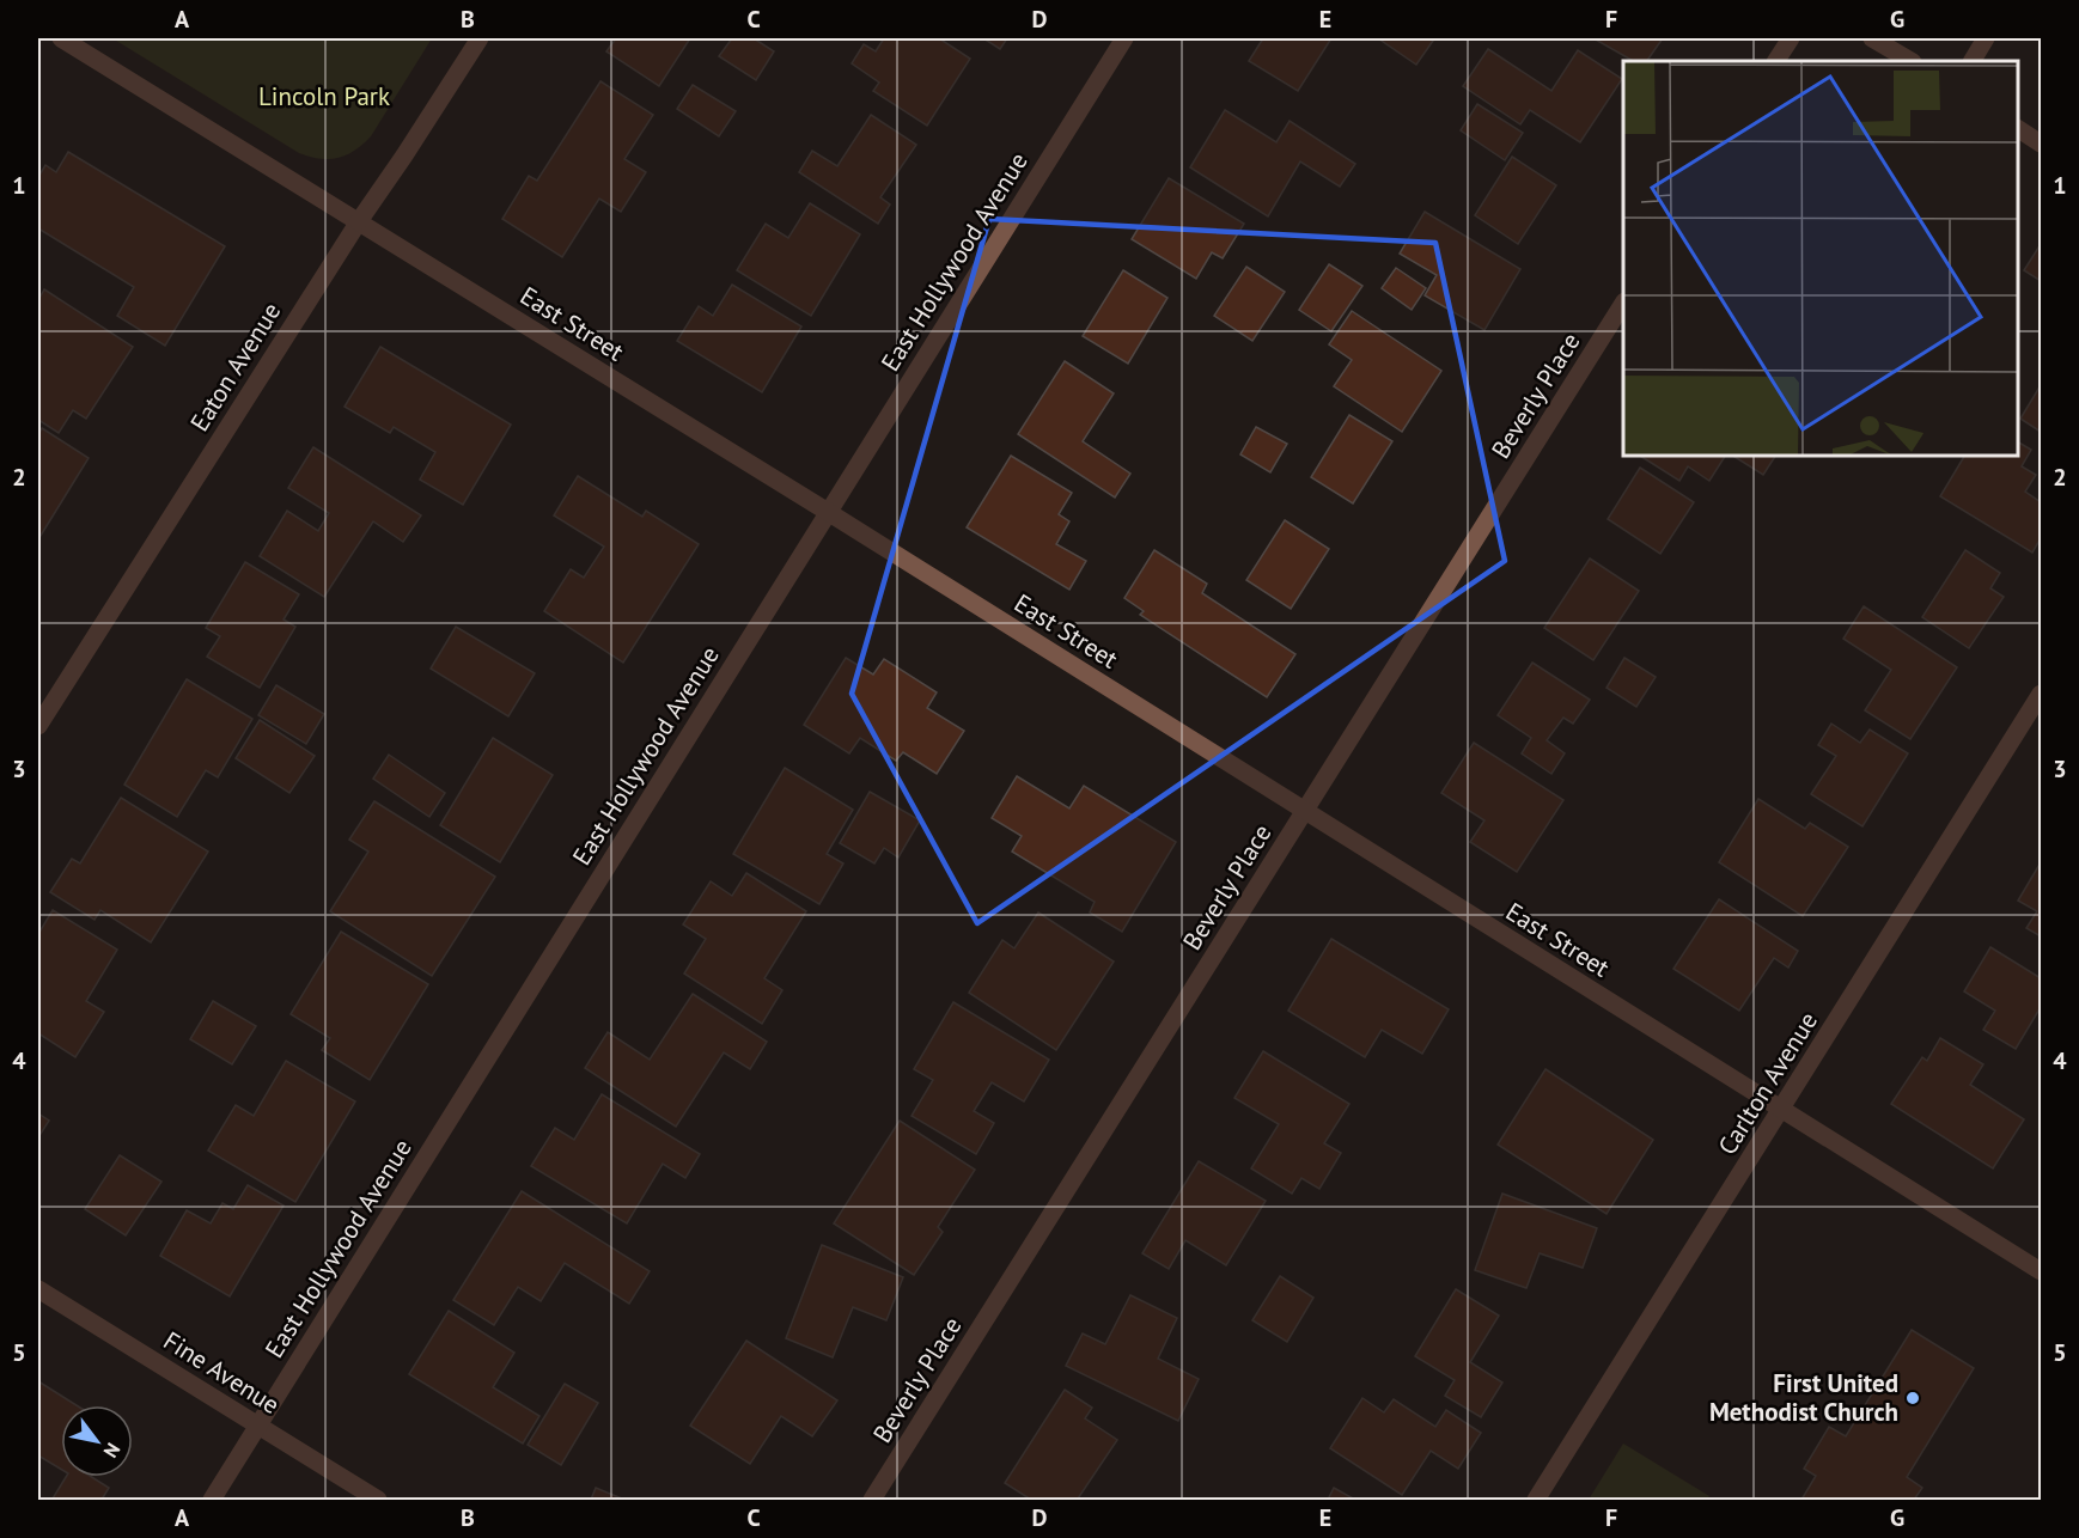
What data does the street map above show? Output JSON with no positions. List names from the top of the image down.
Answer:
{
  "streets": {
    "street": [
      "East Hollywood Avenue",
      "East Street",
      "Eaton Avenue",
      "Beverly Place",
      "Carlton Avenue",
      "Fine Avenue"
    ]
  },
  "crossings": [
    ["East Hollywood Avenue", "East Street"],
    ["East Hollywood Avenue", "Fine Avenue"],
    ["East Street", "Eaton Avenue"],
    ["East Street", "Beverly Place"],
    ["East Street", "Carlton Avenue"]
  ],
  "parks": ["Lincoln Park"],
  "places": ["First United Methodist Church"],
  "north": "bottom right",
  "grid": {
    "columns": [
      "A",
      "B",
      "C",
      "D",
      "E",
      "F",
      "G"
    ],
    "rows": [
      "1",
      "2",
      "3",
      "4",
      "5"
    ]
  }
}
